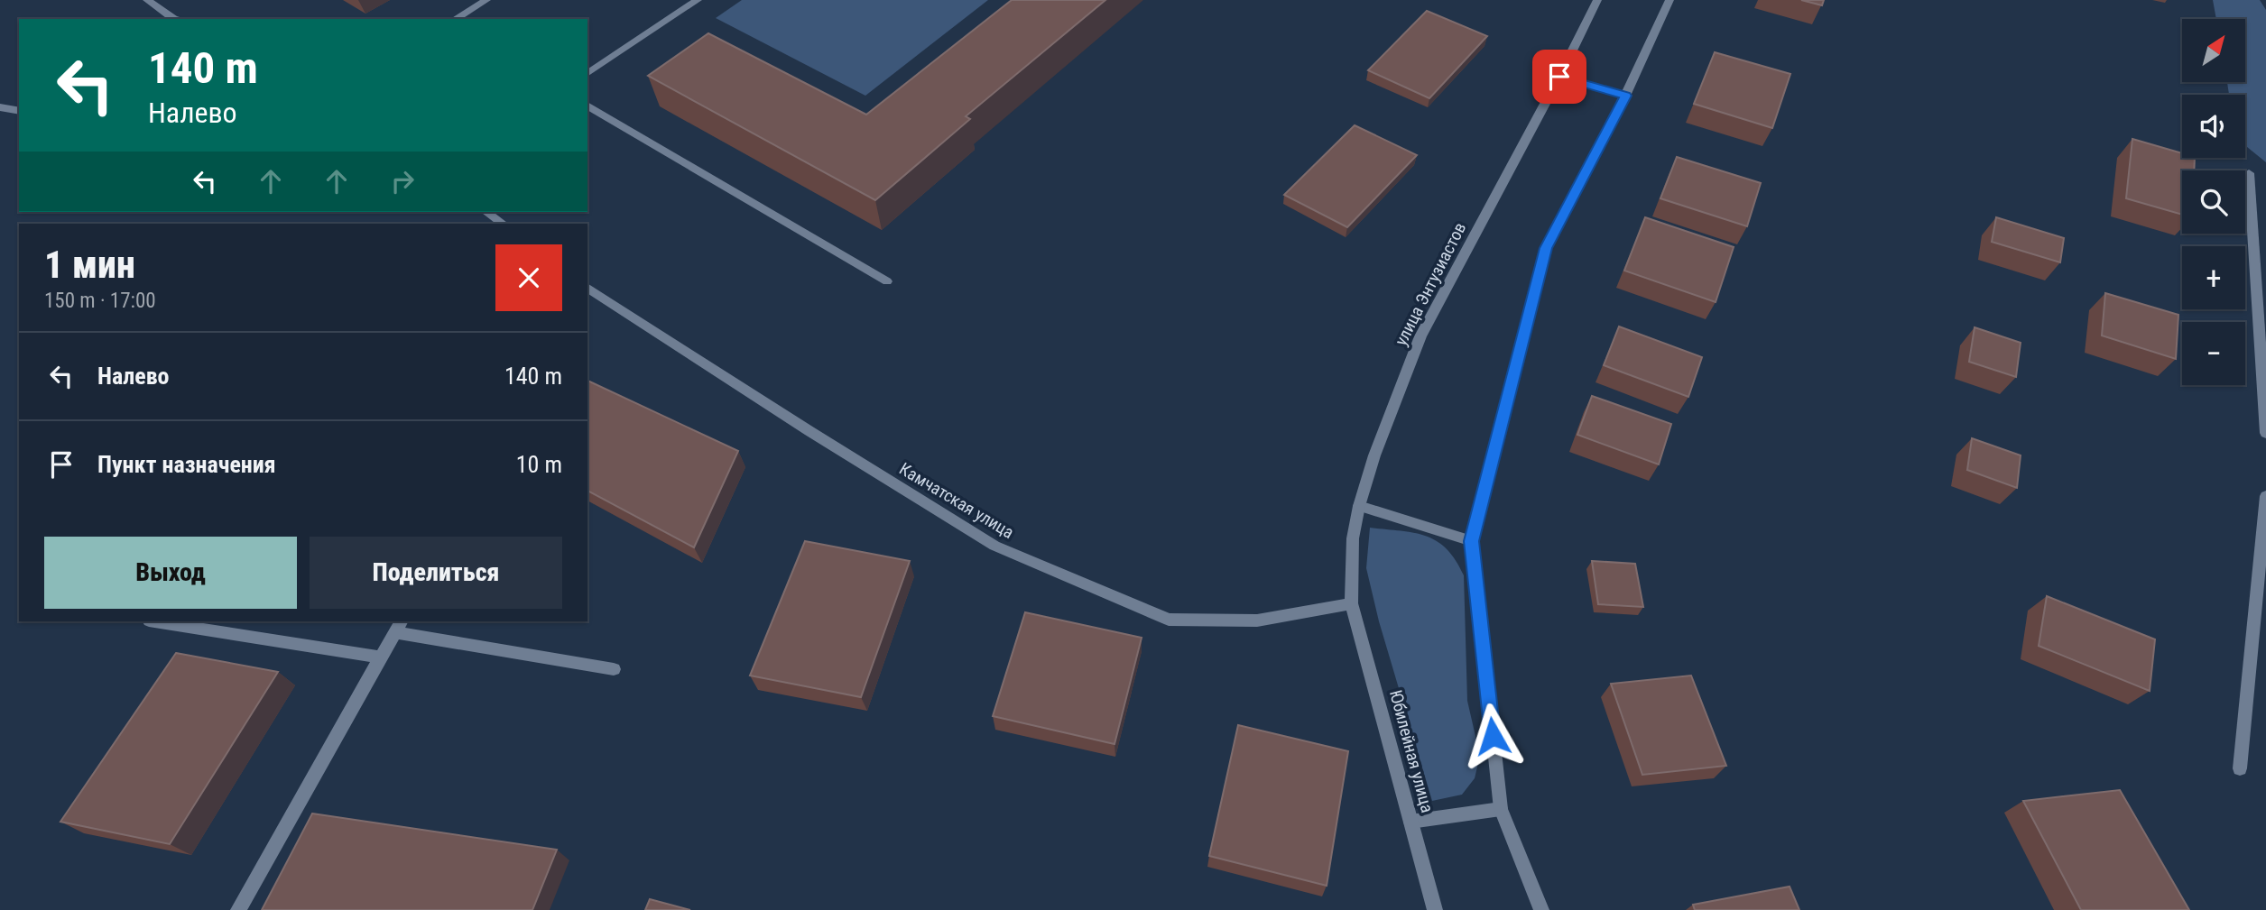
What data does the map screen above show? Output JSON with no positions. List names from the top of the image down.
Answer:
{
  "streets": {
    "street": ["улица Энтузиастов", "Камчатская улица", "Юбилейная улица"]
  },
  "crossings": [
    ["улица Энтузиастов", "Камчатская улица"],
    ["улица Энтузиастов", "Юбилейная улица"],
    ["Камчатская улица", "Юбилейная улица"]
  ],
  "north": "top right",
  "page": {
    "map_buttons": ["+", "−"],
    "turn": ["140 m", "Налево"],
    "heading": ["1 мин", "150 m · 17:00"],
    "list": [
      {
        "name": "Налево",
        "value": "140 m"
      },
      {
        "name": "Пункт назначения",
        "value": "10 m"
      }
    ],
    "buttons": ["Выход", "Поделиться"]
  }
}
